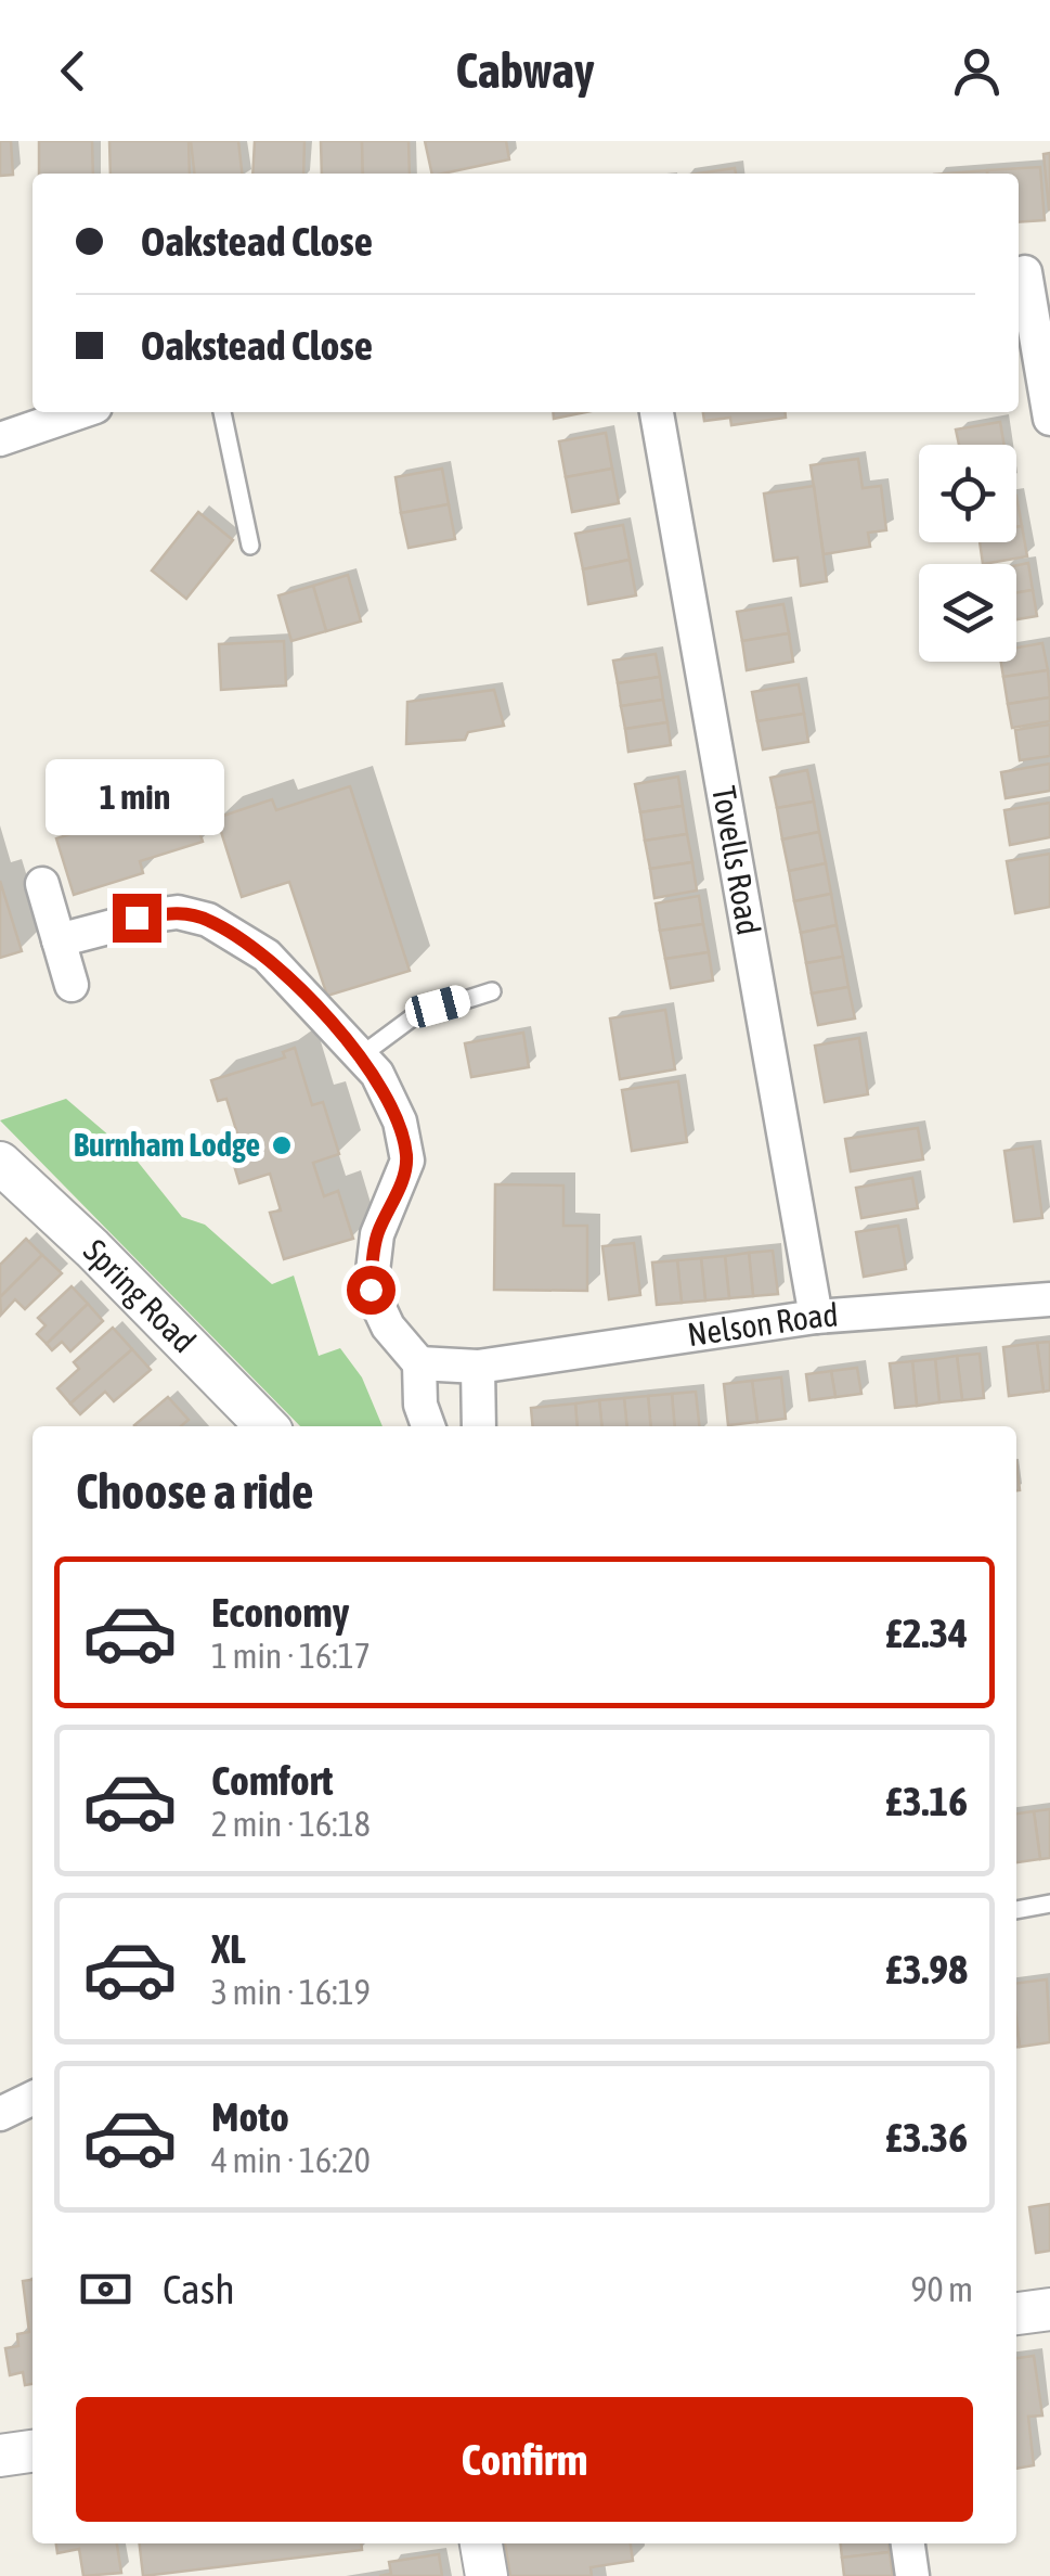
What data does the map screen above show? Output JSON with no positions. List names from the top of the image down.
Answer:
{
  "streets": {
    "street": ["Tovells Road", "Spring Road", "Nelson Road"]
  },
  "crossings": [
    ["Tovells Road", "Nelson Road"]
  ],
  "places": ["Burnham Lodge"],
  "page": {
    "header": "Cabway",
    "banner": ["Oakstead Close", "Oakstead Close"],
    "bubble": "1 min",
    "heading": "Choose a ride",
    "list": [
      {
        "name": "Economy",
        "note": "1 min · 16:17",
        "value": "£2.34"
      },
      {
        "name": "Comfort",
        "note": "2 min · 16:18",
        "value": "£3.16"
      },
      {
        "name": "XL",
        "note": "3 min · 16:19",
        "value": "£3.98"
      },
      {
        "name": "Moto",
        "note": "4 min · 16:20",
        "value": "£3.36"
      }
    ],
    "pay": ["Cash", "90 m"],
    "buttons": "Confirm"
  }
}
